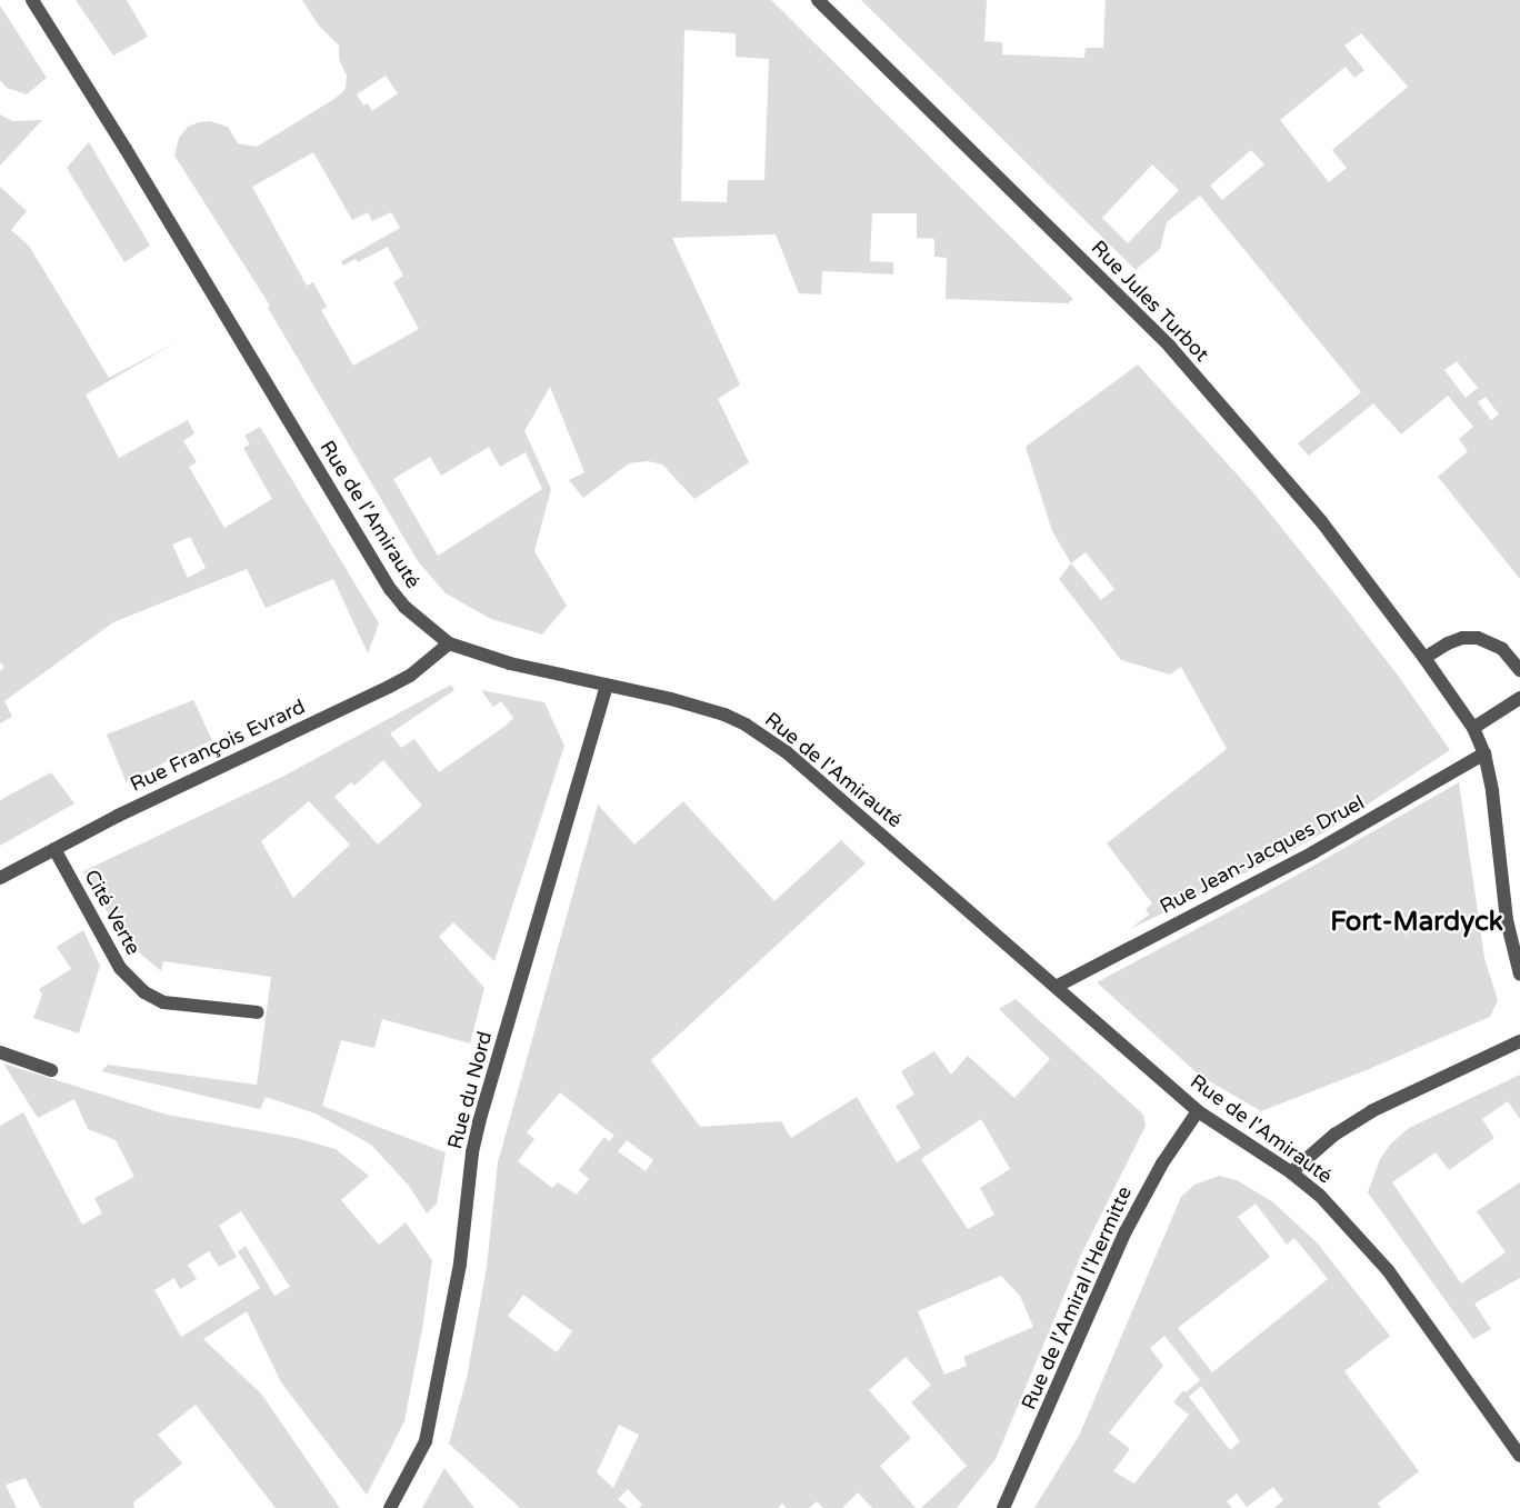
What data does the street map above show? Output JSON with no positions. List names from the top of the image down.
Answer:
{
  "streets": {
    "street": [
      "Rue Jules Turbot",
      "Rue de l'Amirauté",
      "Rue François Evrard",
      "Rue Jean-Jacques Druel",
      "Cité Verte",
      "Rue du Nord",
      "Rue de l'Amiral l'Hermitte"
    ]
  },
  "crossings": [
    ["Rue Jules Turbot", "Rue Jean-Jacques Druel"],
    ["Rue de l'Amirauté", "Rue François Evrard"],
    ["Rue de l'Amirauté", "Rue Jean-Jacques Druel"],
    ["Rue de l'Amirauté", "Rue du Nord"],
    ["Rue de l'Amirauté", "Rue de l'Amiral l'Hermitte"],
    ["Rue François Evrard", "Cité Verte"]
  ],
  "districts": ["Fort-Mardyck"]
}
